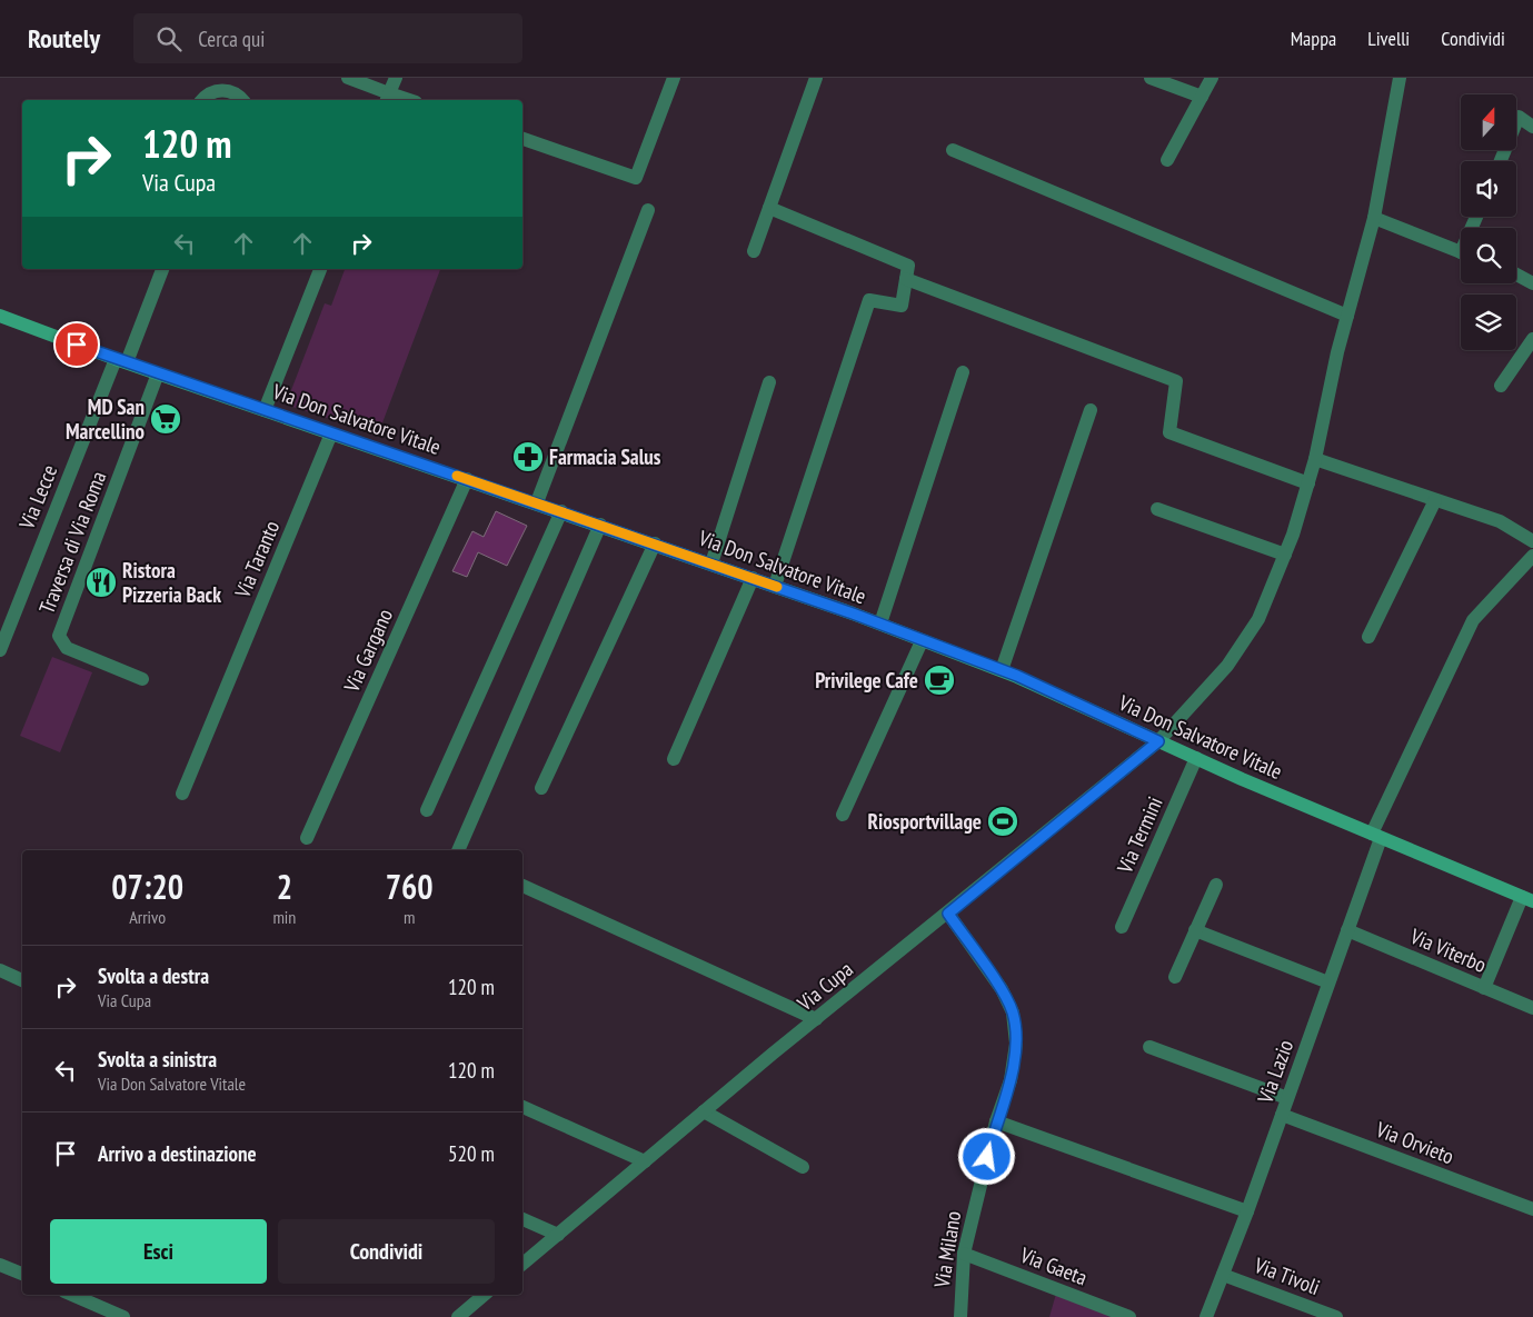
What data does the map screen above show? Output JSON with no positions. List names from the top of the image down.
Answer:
{
  "streets": {
    "street": [
      "Via Don Salvatore Vitale",
      "Via Lecce",
      "Traversa di Via Roma",
      "Via Taranto",
      "Via Gargano",
      "Via Termini",
      "Via Viterbo",
      "Via Cupa",
      "Via Lazio",
      "Via Orvieto",
      "Via Milano",
      "Via Gaeta",
      "Via Tivoli"
    ]
  },
  "crossings": [
    ["Via Don Salvatore Vitale", "Via Lecce"],
    ["Via Don Salvatore Vitale", "Traversa di Via Roma"],
    ["Via Don Salvatore Vitale", "Via Taranto"],
    ["Via Don Salvatore Vitale", "Via Gargano"],
    ["Via Don Salvatore Vitale", "Via Termini"],
    ["Via Don Salvatore Vitale", "Via Cupa"],
    ["Via Don Salvatore Vitale", "Via Lazio"],
    ["Via Viterbo", "Via Lazio"],
    ["Via Cupa", "Via Milano"],
    ["Via Lazio", "Via Orvieto"],
    ["Via Lazio", "Via Tivoli"],
    ["Via Milano", "Via Gaeta"]
  ],
  "places": {
    "supermarket": ["MD San Marcellino"],
    "pharmacy": ["Farmacia Salus"],
    "restaurant": ["Ristora Pizzeria Back"],
    "cafe": ["Privilege Cafe"],
    "sports": ["Riosportvillage"]
  },
  "north": "top",
  "page": {
    "header": "Routely",
    "search": "Cerca qui",
    "nav": ["Mappa", "Livelli", "Condividi"],
    "turn": ["120 m", "Via Cupa"],
    "eta": [
      "07:20",
      "Arrivo",
      "2",
      "min",
      "760",
      "m"
    ],
    "list": [
      {
        "name": "Svolta a destra",
        "note": "Via Cupa",
        "value": "120 m"
      },
      {
        "name": "Svolta a sinistra",
        "note": "Via Don Salvatore Vitale",
        "value": "120 m"
      },
      {
        "name": "Arrivo a destinazione",
        "value": "520 m"
      }
    ],
    "buttons": ["Esci", "Condividi"]
  }
}
